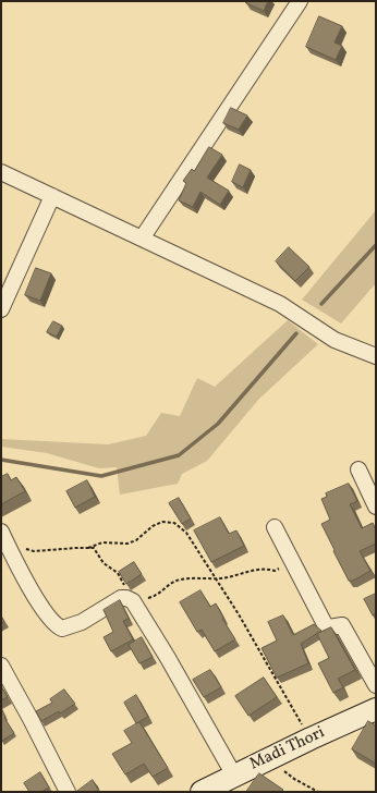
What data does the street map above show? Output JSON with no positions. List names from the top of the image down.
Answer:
{
  "streets": {
    "main road": ["Madi Thori"]
  }
}
